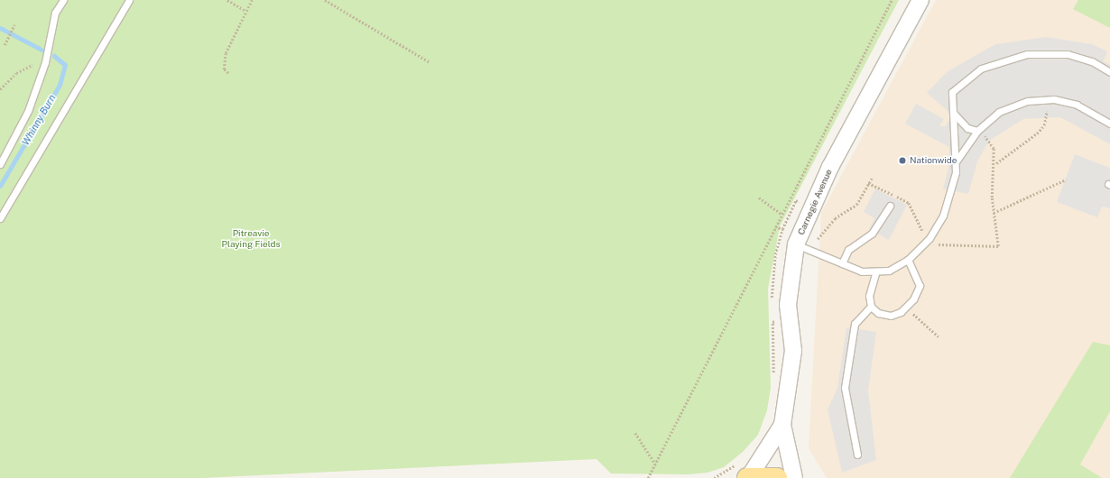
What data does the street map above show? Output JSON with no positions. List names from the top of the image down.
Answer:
{
  "streets": {
    "street": ["Carnegie Avenue"]
  },
  "water": ["Whinny Burn"],
  "parks": ["Pitreavie Playing Fields"],
  "places": ["Nationwide"]
}
